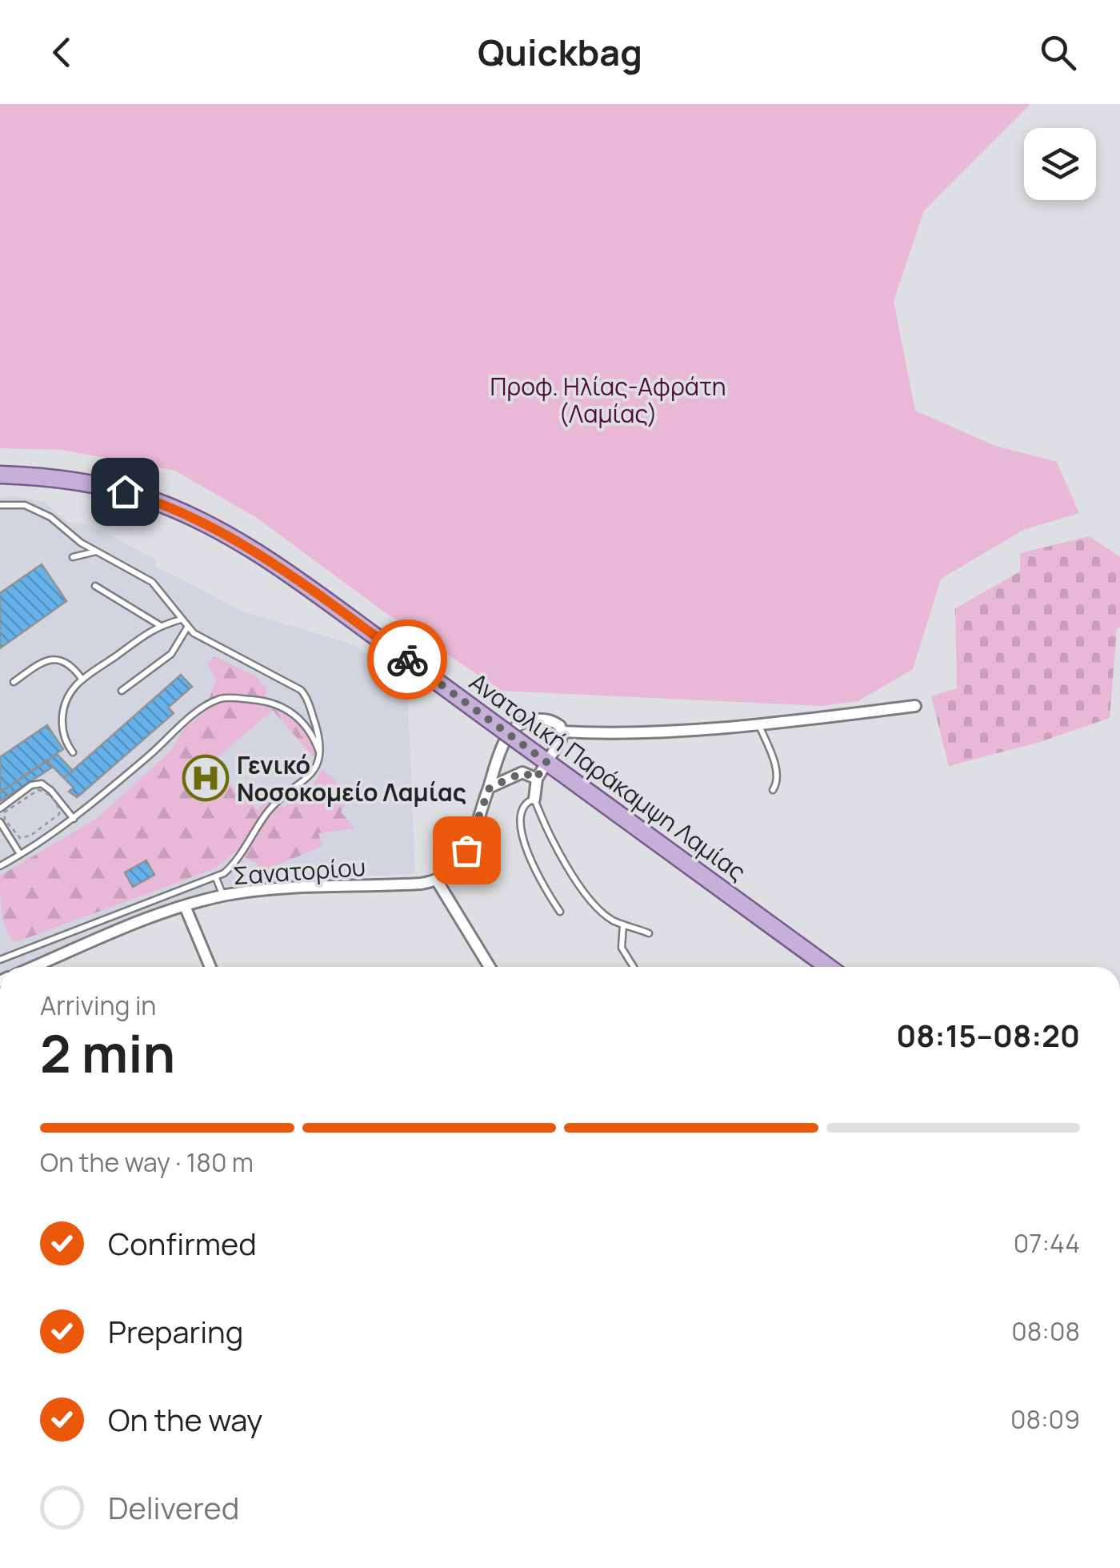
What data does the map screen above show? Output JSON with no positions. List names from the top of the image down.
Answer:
{
  "streets": {
    "main road": ["Ανατολική Παράκαμψη Λαμίας"],
    "street": ["Σανατορίου"]
  },
  "parks": ["Προφ. Ηλίας-Αφράτη (Λαμίας)"],
  "places": {
    "hospital": ["Γενικό Νοσοκομείο Λαμίας"]
  },
  "page": {
    "header": "Quickbag",
    "heading": ["2 min", "Arriving in", "08:15–08:20"],
    "bar": "On the way · 180 m",
    "list": [
      ["Confirmed", "07:44"],
      ["Preparing", "08:08"],
      ["On the way", "08:09"],
      "Delivered"
    ]
  }
}
